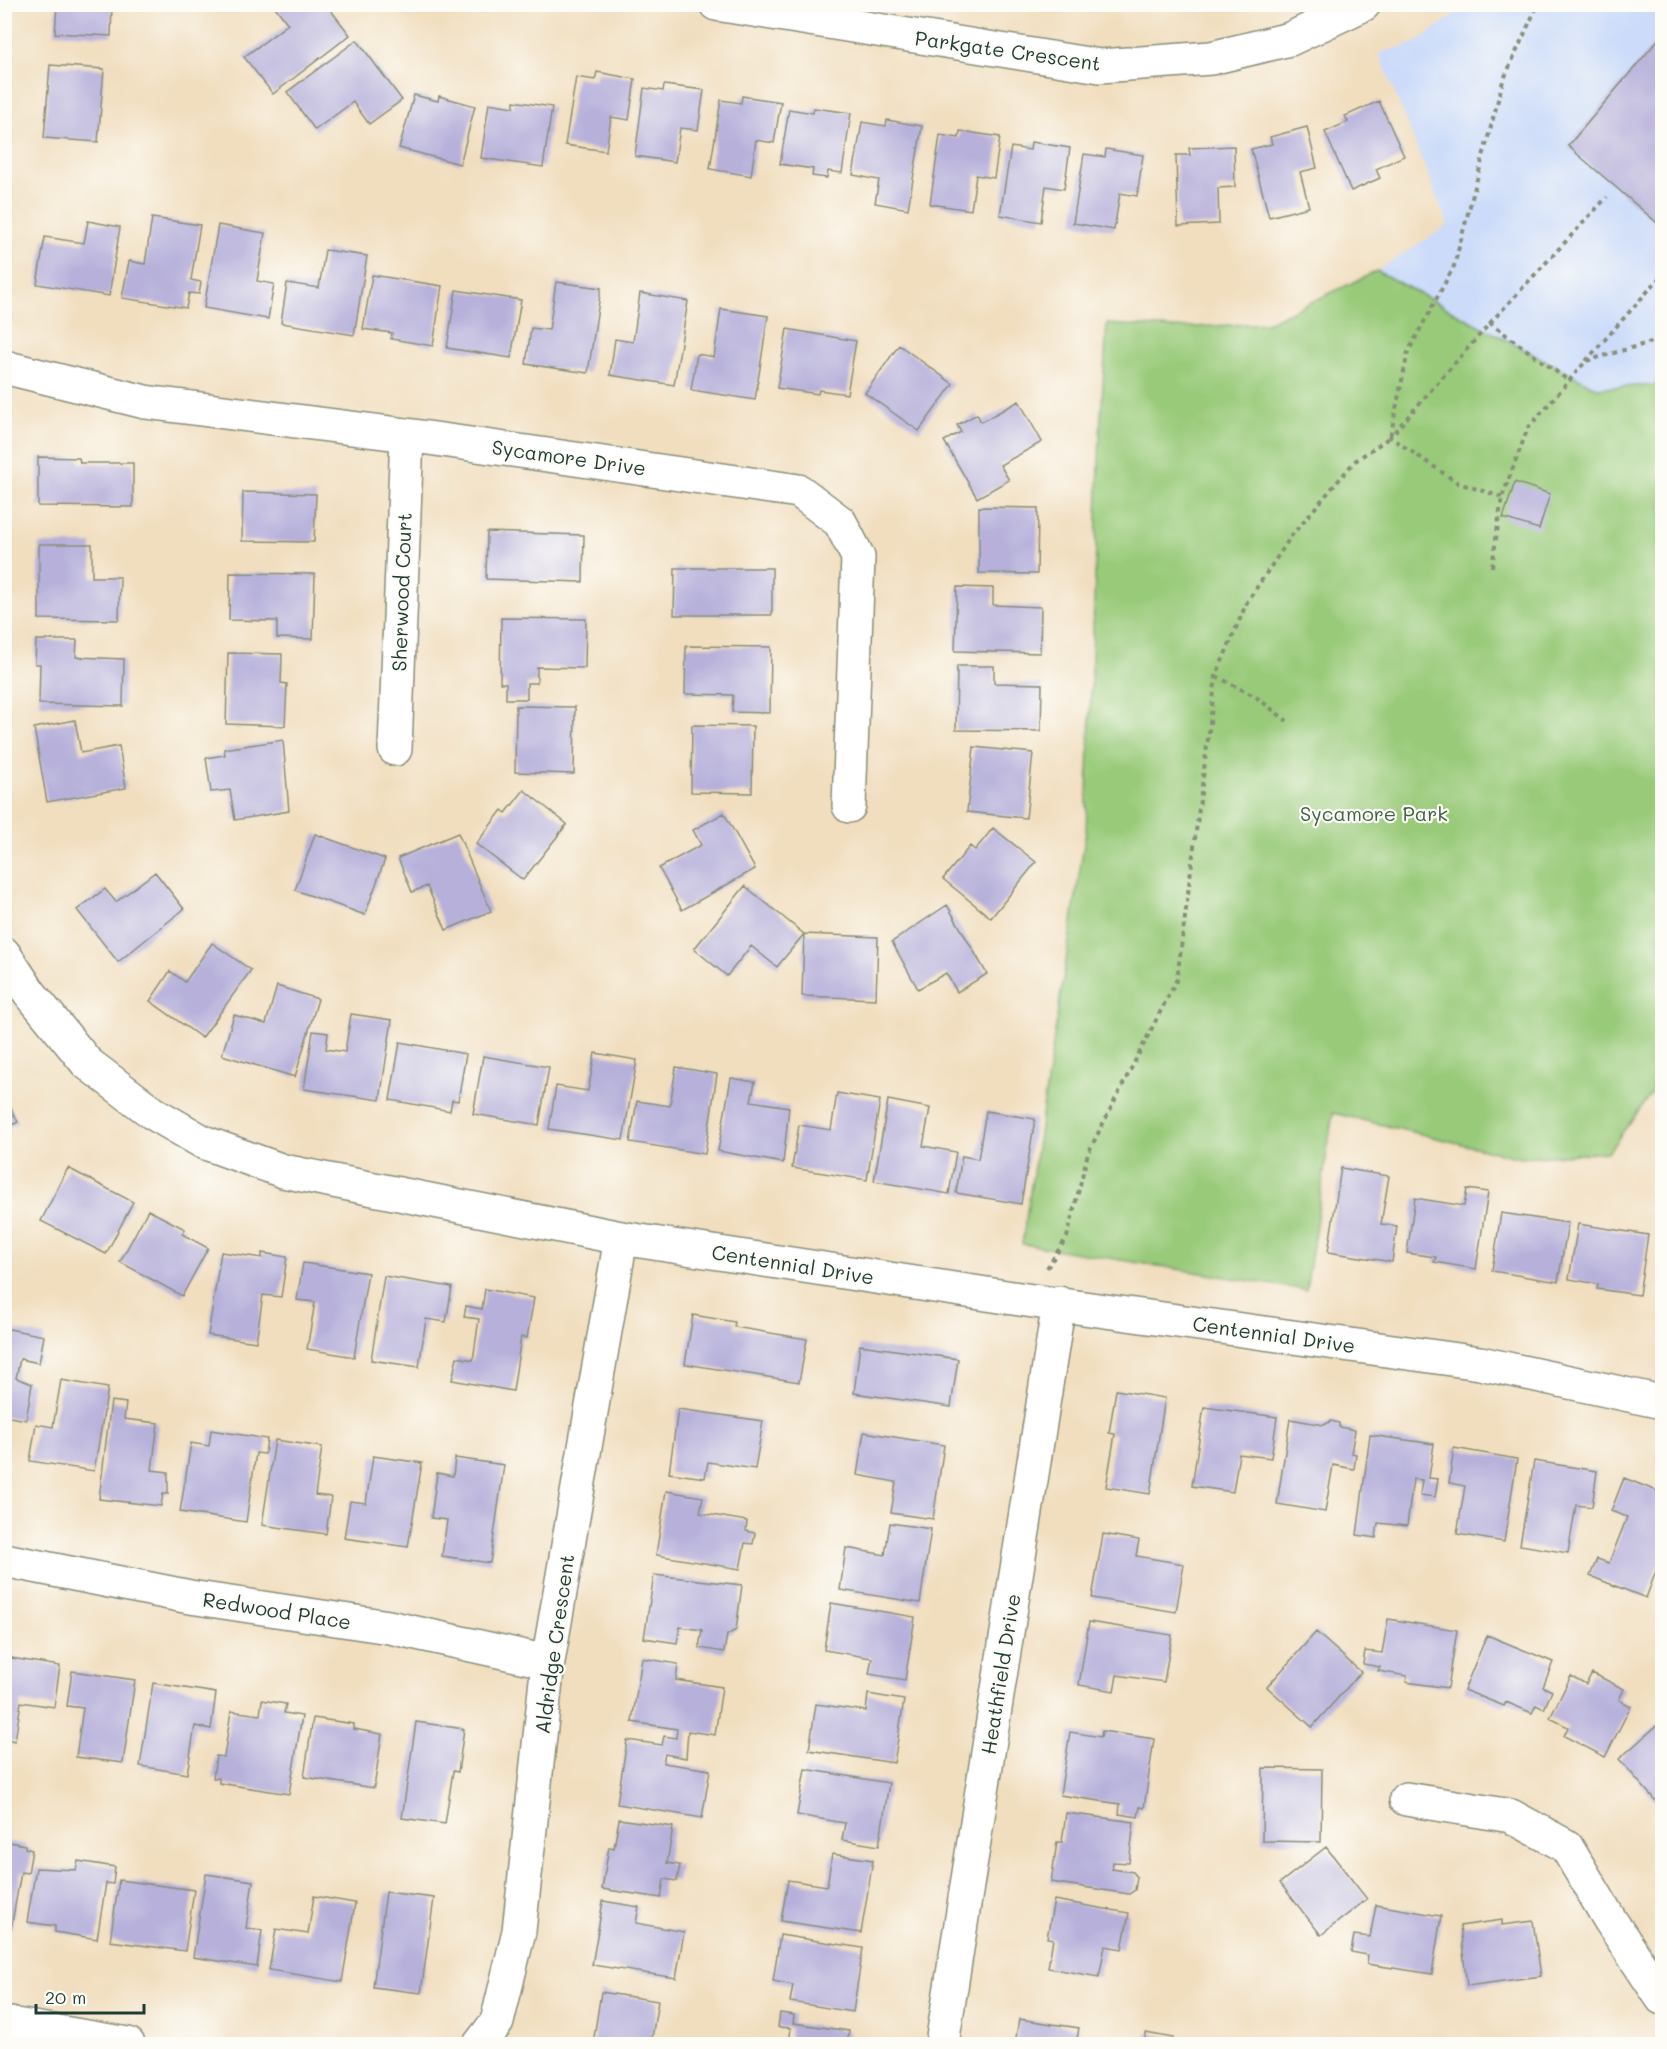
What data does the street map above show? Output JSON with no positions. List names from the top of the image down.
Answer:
{
  "streets": {
    "street": [
      "Parkgate Crescent",
      "Sycamore Drive",
      "Sherwood Court",
      "Centennial Drive",
      "Redwood Place",
      "Aldridge Crescent",
      "Heathfield Drive"
    ]
  },
  "crossings": [
    ["Sycamore Drive", "Sherwood Court"],
    ["Centennial Drive", "Aldridge Crescent"],
    ["Centennial Drive", "Heathfield Drive"],
    ["Redwood Place", "Aldridge Crescent"]
  ],
  "parks": ["Sycamore Park"],
  "scale_bar": "20 m"
}
